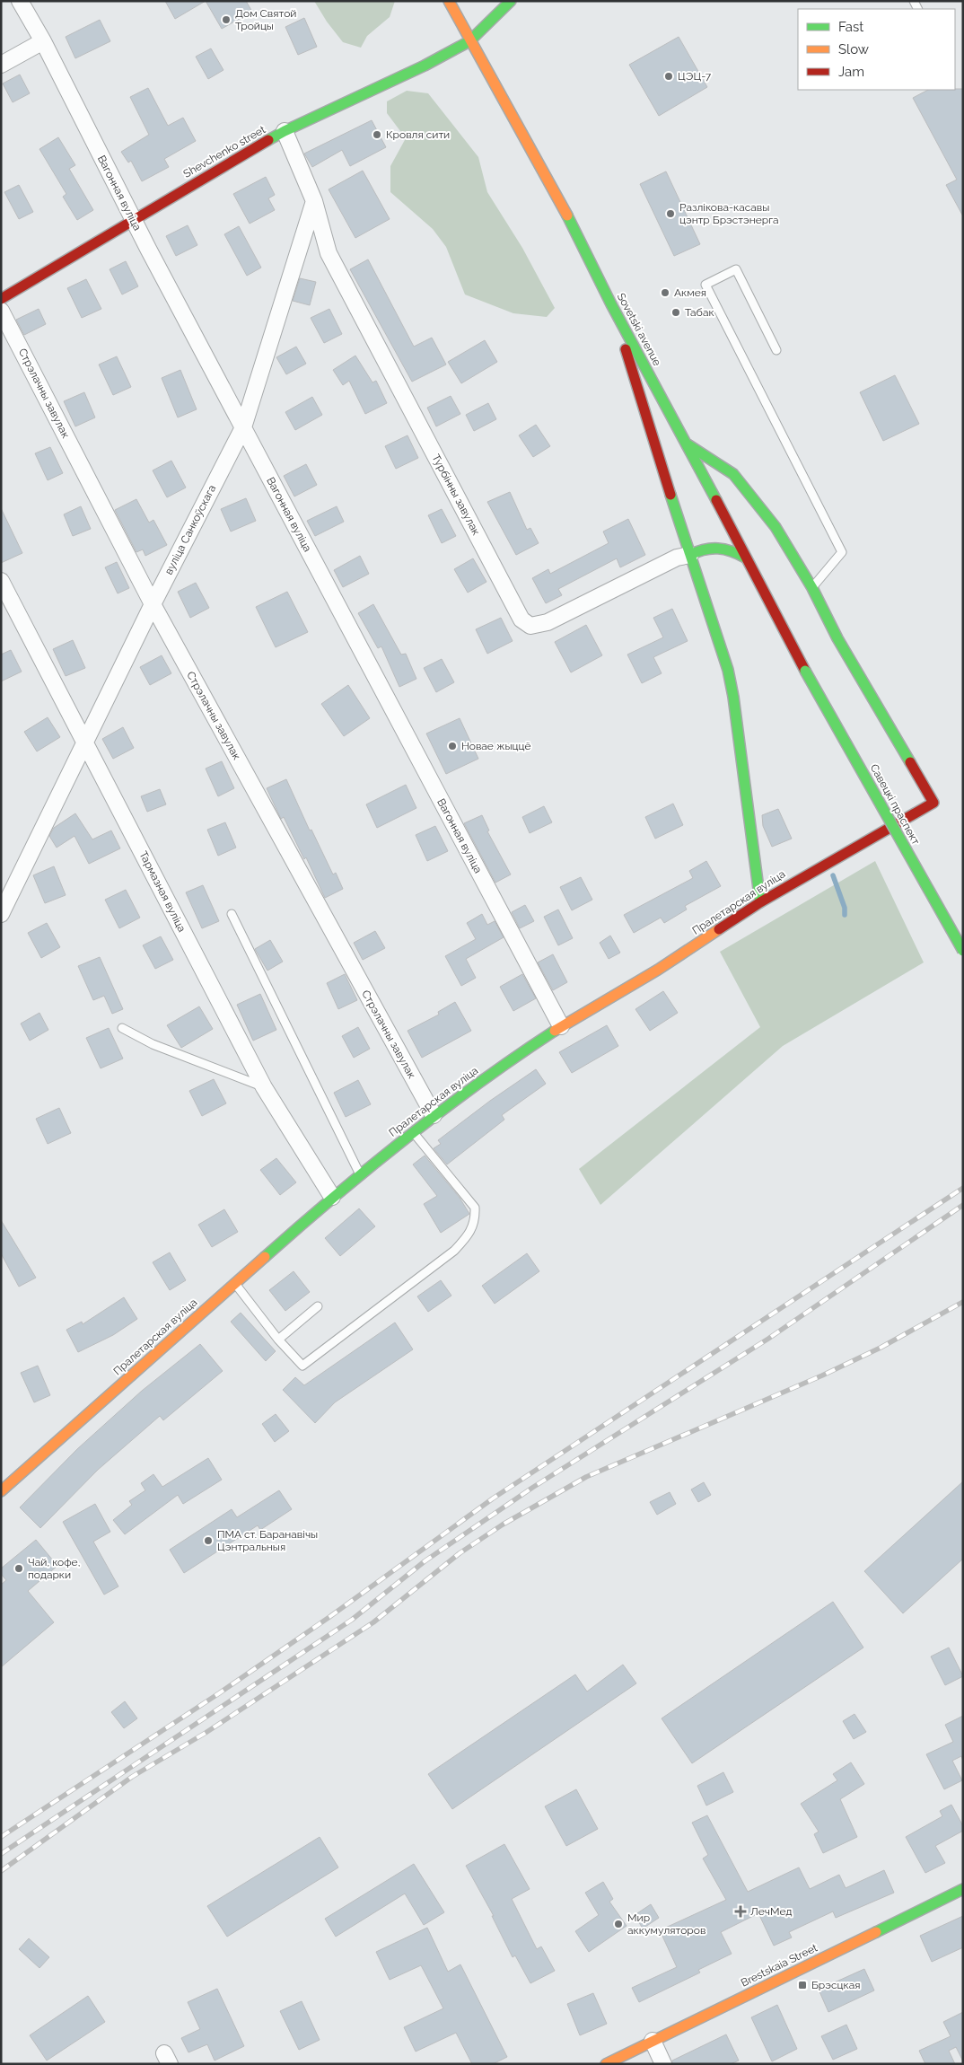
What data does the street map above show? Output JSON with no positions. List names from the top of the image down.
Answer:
{
  "streets": {
    "main road": [
      "Shevchenko street",
      "Sovetski avenue",
      "Савецкі праспект",
      "Пралетарская вуліца",
      "Brestskaia Street"
    ],
    "street": [
      "Вагонная вуліца",
      "Стрэлачны завулак",
      "Турбінны завулак",
      "вуліца Санкоўскага",
      "Тармазная вуліца"
    ]
  },
  "crossings": [
    ["Shevchenko street", "Вагонная вуліца"],
    ["Shevchenko street", "Sovetski avenue"],
    ["Вагонная вуліца", "вуліца Санкоўскага"],
    ["Вагонная вуліца", "Пралетарская вуліца"],
    ["Sovetski avenue", "Савецкі праспект"],
    ["Стрэлачны завулак", "вуліца Санкоўскага"],
    ["Стрэлачны завулак", "Пралетарская вуліца"],
    ["Турбінны завулак", "вуліца Санкоўскага"],
    ["вуліца Санкоўскага", "Тармазная вуліца"],
    ["Тармазная вуліца", "Пралетарская вуліца"]
  ],
  "places": {
    "other": [
      "Дом Святой Тройцы",
      "ЦЭЦ-7",
      "Кровля сити",
      "Разлікова-касавы цэнтр Брэстэнерга",
      "Акмея",
      "Табак",
      "Новае жыццё",
      "ПМА ст. Баранавічы Цэнтральныя",
      "Чай, кофе, подарки",
      "Мир аккумуляторов"
    ],
    "health": ["ЛечМед"],
    "transit": ["Брэсцкая"]
  },
  "legend": ["Fast", "Slow", "Jam"]
}
